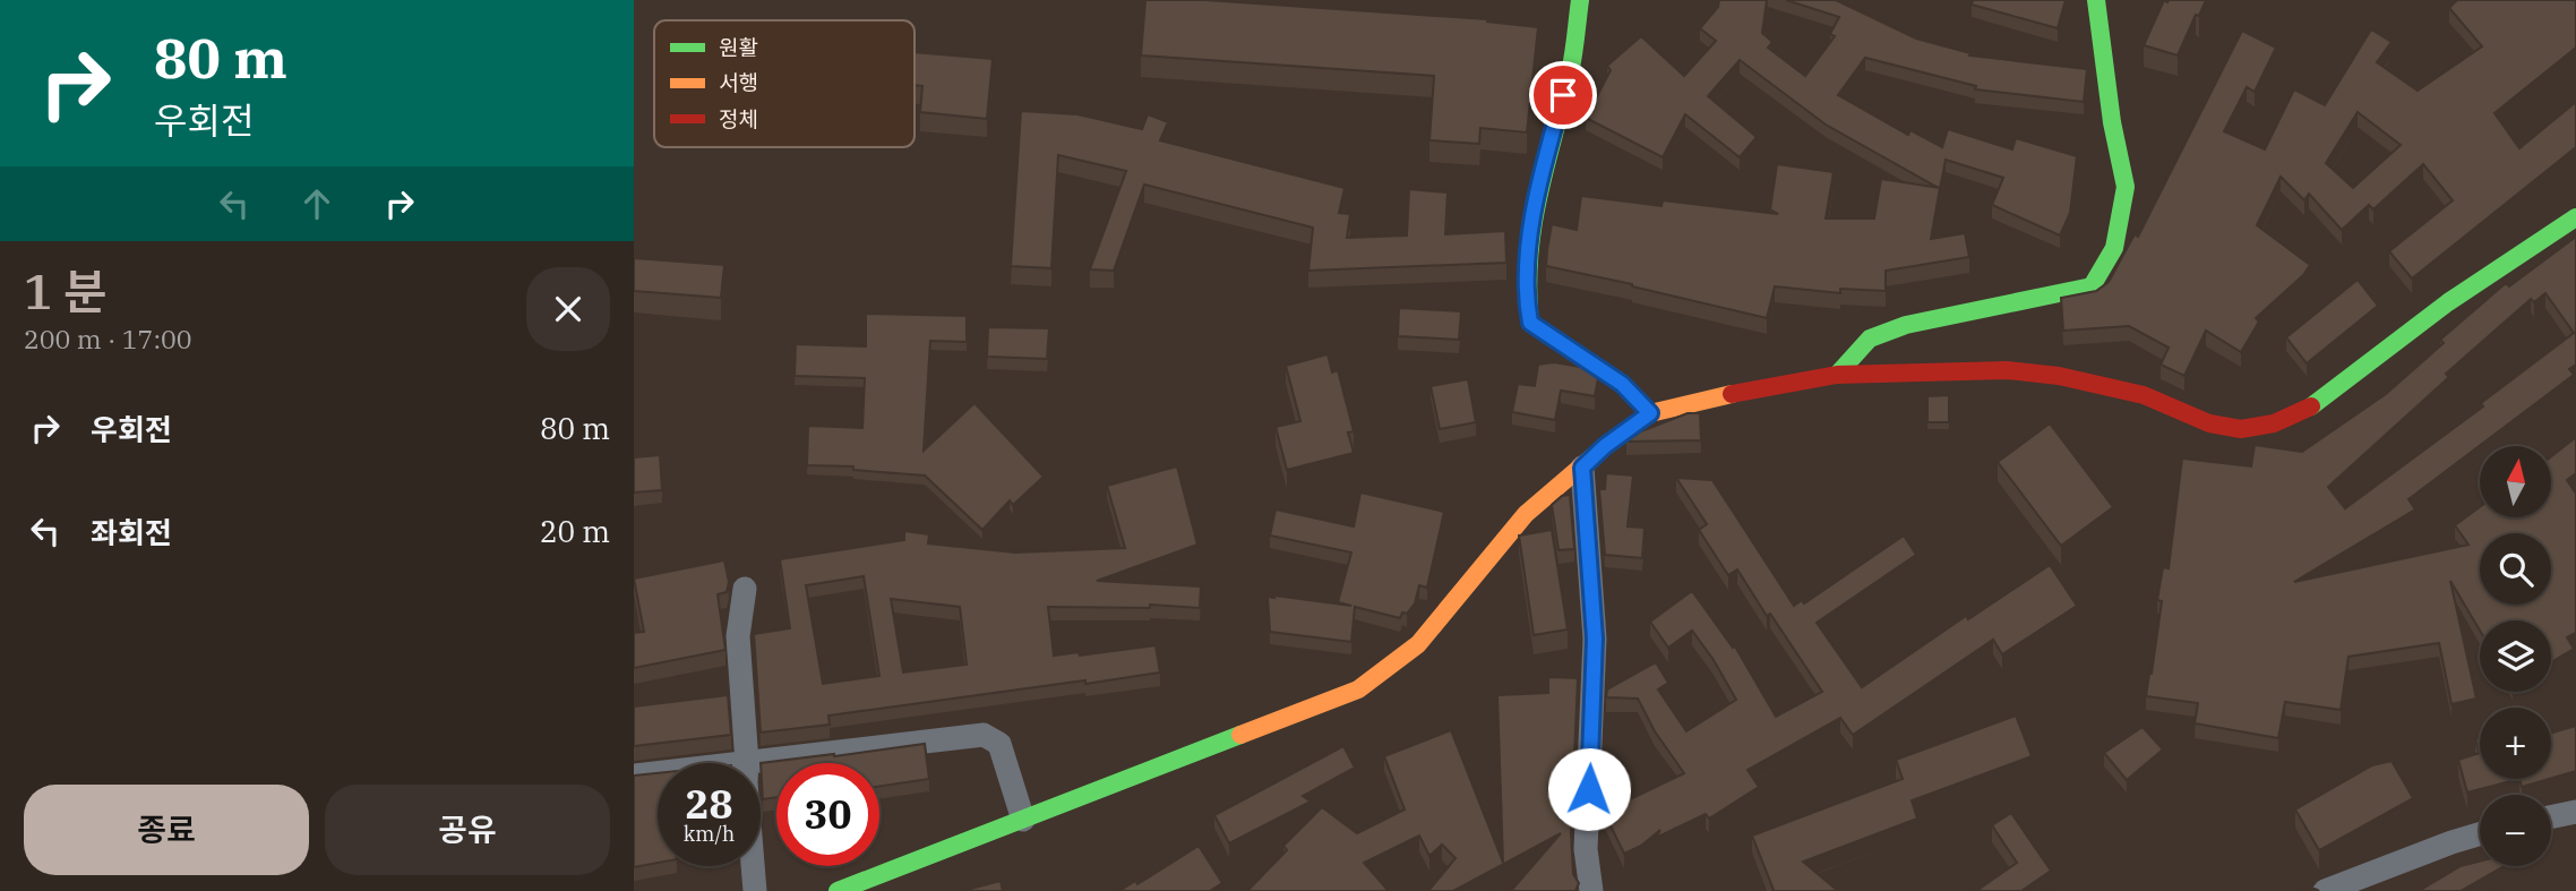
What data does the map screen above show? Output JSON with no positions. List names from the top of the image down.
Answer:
{
  "legend": ["원활", "서행", "정체"],
  "north": "top",
  "page": {
    "turn": ["80 m", "우회전"],
    "heading": ["1 분", "200 m · 17:00"],
    "list": [
      {
        "name": "우회전",
        "value": "80 m"
      },
      {
        "name": "좌회전",
        "value": "20 m"
      }
    ],
    "map_buttons": ["+", "−"],
    "speed": "28 km/h",
    "limit": "30",
    "buttons": ["종료", "공유"]
  }
}
